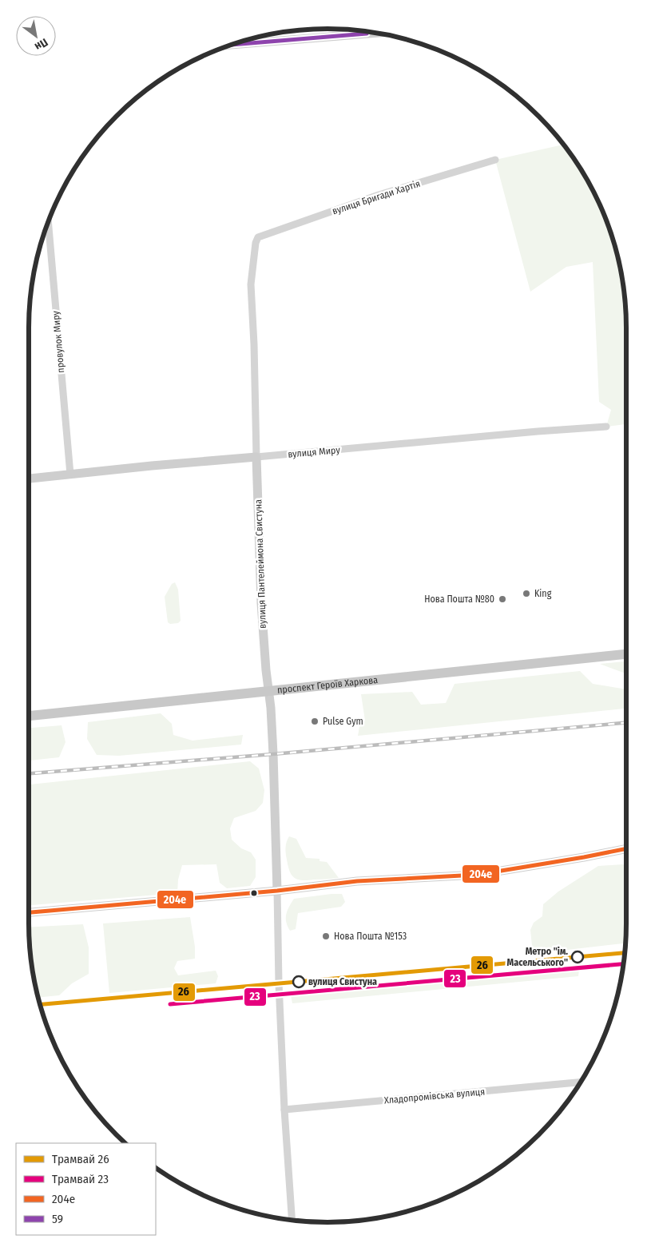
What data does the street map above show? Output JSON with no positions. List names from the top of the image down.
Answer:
{
  "streets": {
    "main road": ["вулиця Миру", "вулиця Пантелеймона Свистуна", "проспект Героїв Харкова"],
    "street": ["вулиця Бригади Хартія", "провулок Миру", "Хладопромівська вулиця"]
  },
  "crossings": [
    ["вулиця Бригади Хартія", "вулиця Пантелеймона Свистуна"],
    ["провулок Миру", "вулиця Миру"],
    ["вулиця Миру", "вулиця Пантелеймона Свистуна"],
    ["вулиця Пантелеймона Свистуна", "проспект Героїв Харкова"],
    ["вулиця Пантелеймона Свистуна", "Хладопромівська вулиця"]
  ],
  "places": [
    "King",
    "Нова Пошта №80",
    "Pulse Gym",
    "Нова Пошта №153",
    "Метро \"ім. Масельського\"",
    "вулиця Свистуна"
  ],
  "lines": [
    "transit line 59",
    "transit line 204е",
    "tram line 26",
    "tram line 23"
  ],
  "legend": [
    "Трамвай 26",
    "Трамвай 23",
    "204е",
    "59"
  ],
  "north": "bottom right"
}
